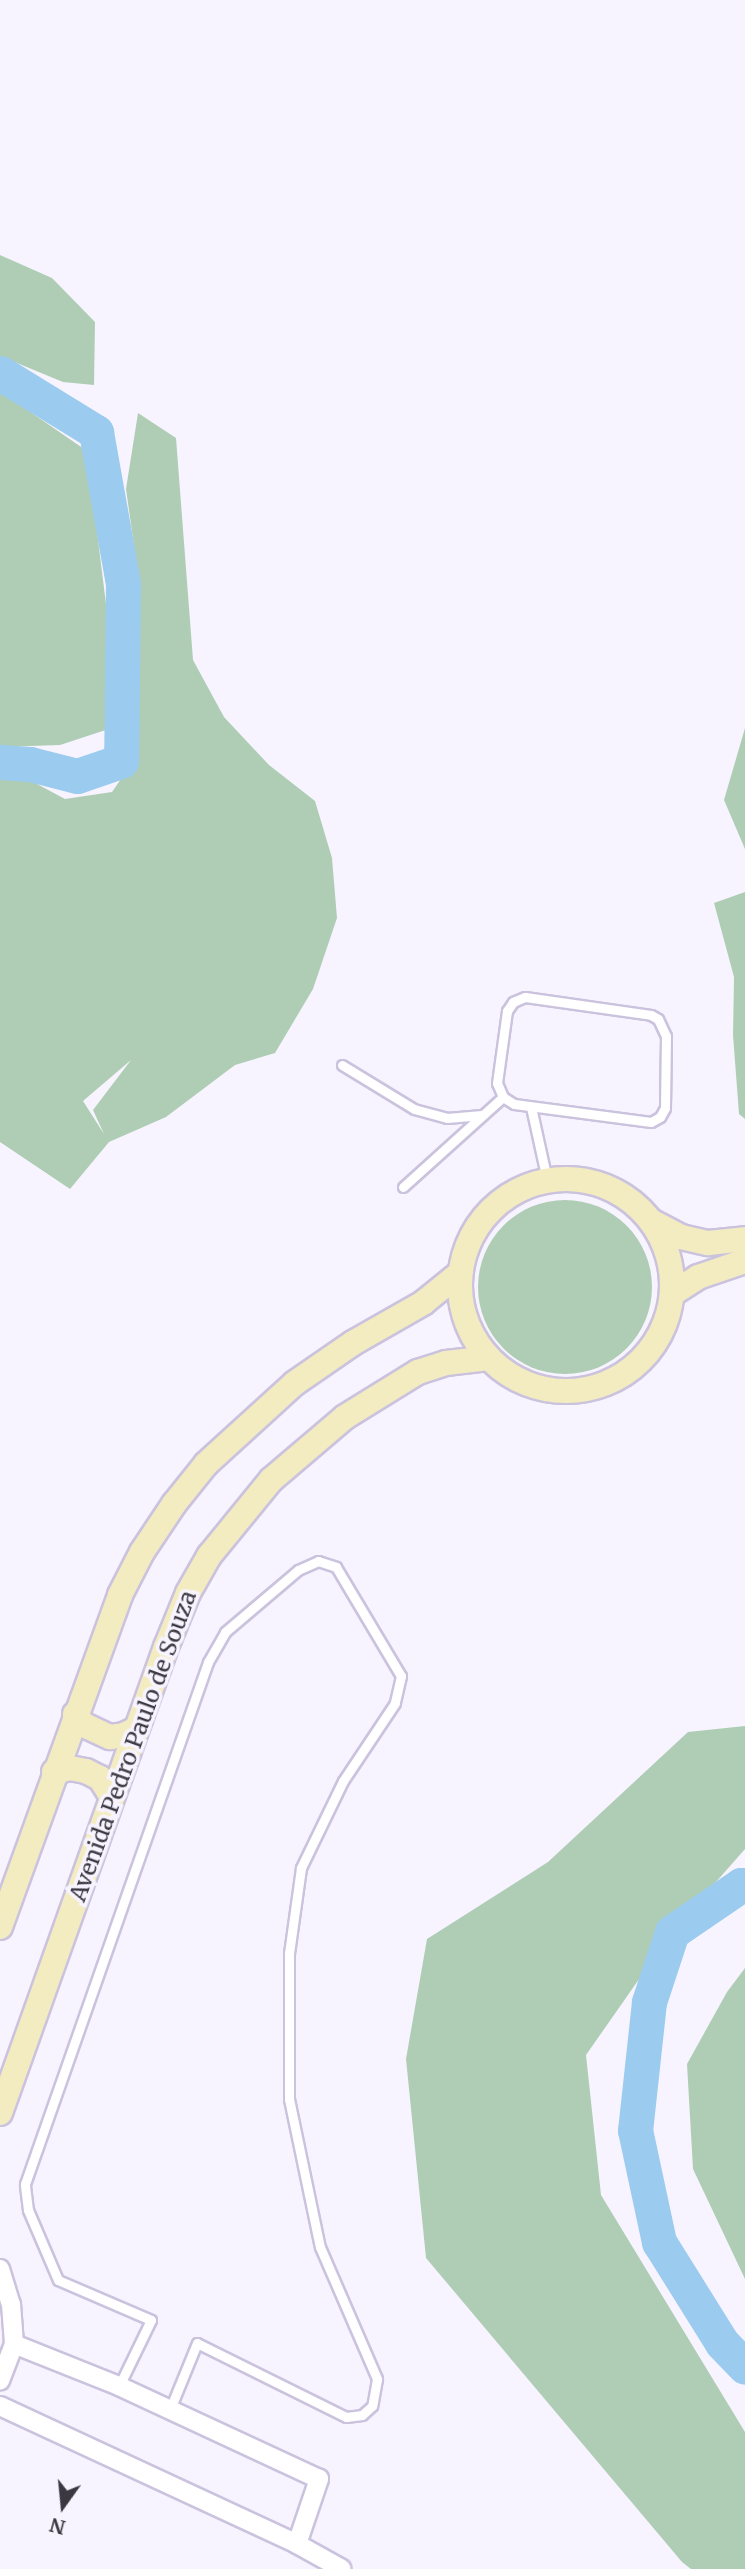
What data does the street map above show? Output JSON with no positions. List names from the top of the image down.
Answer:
{
  "streets": {
    "main road": ["Avenida Pedro Paulo de Souza"]
  },
  "north": "bottom"
}
